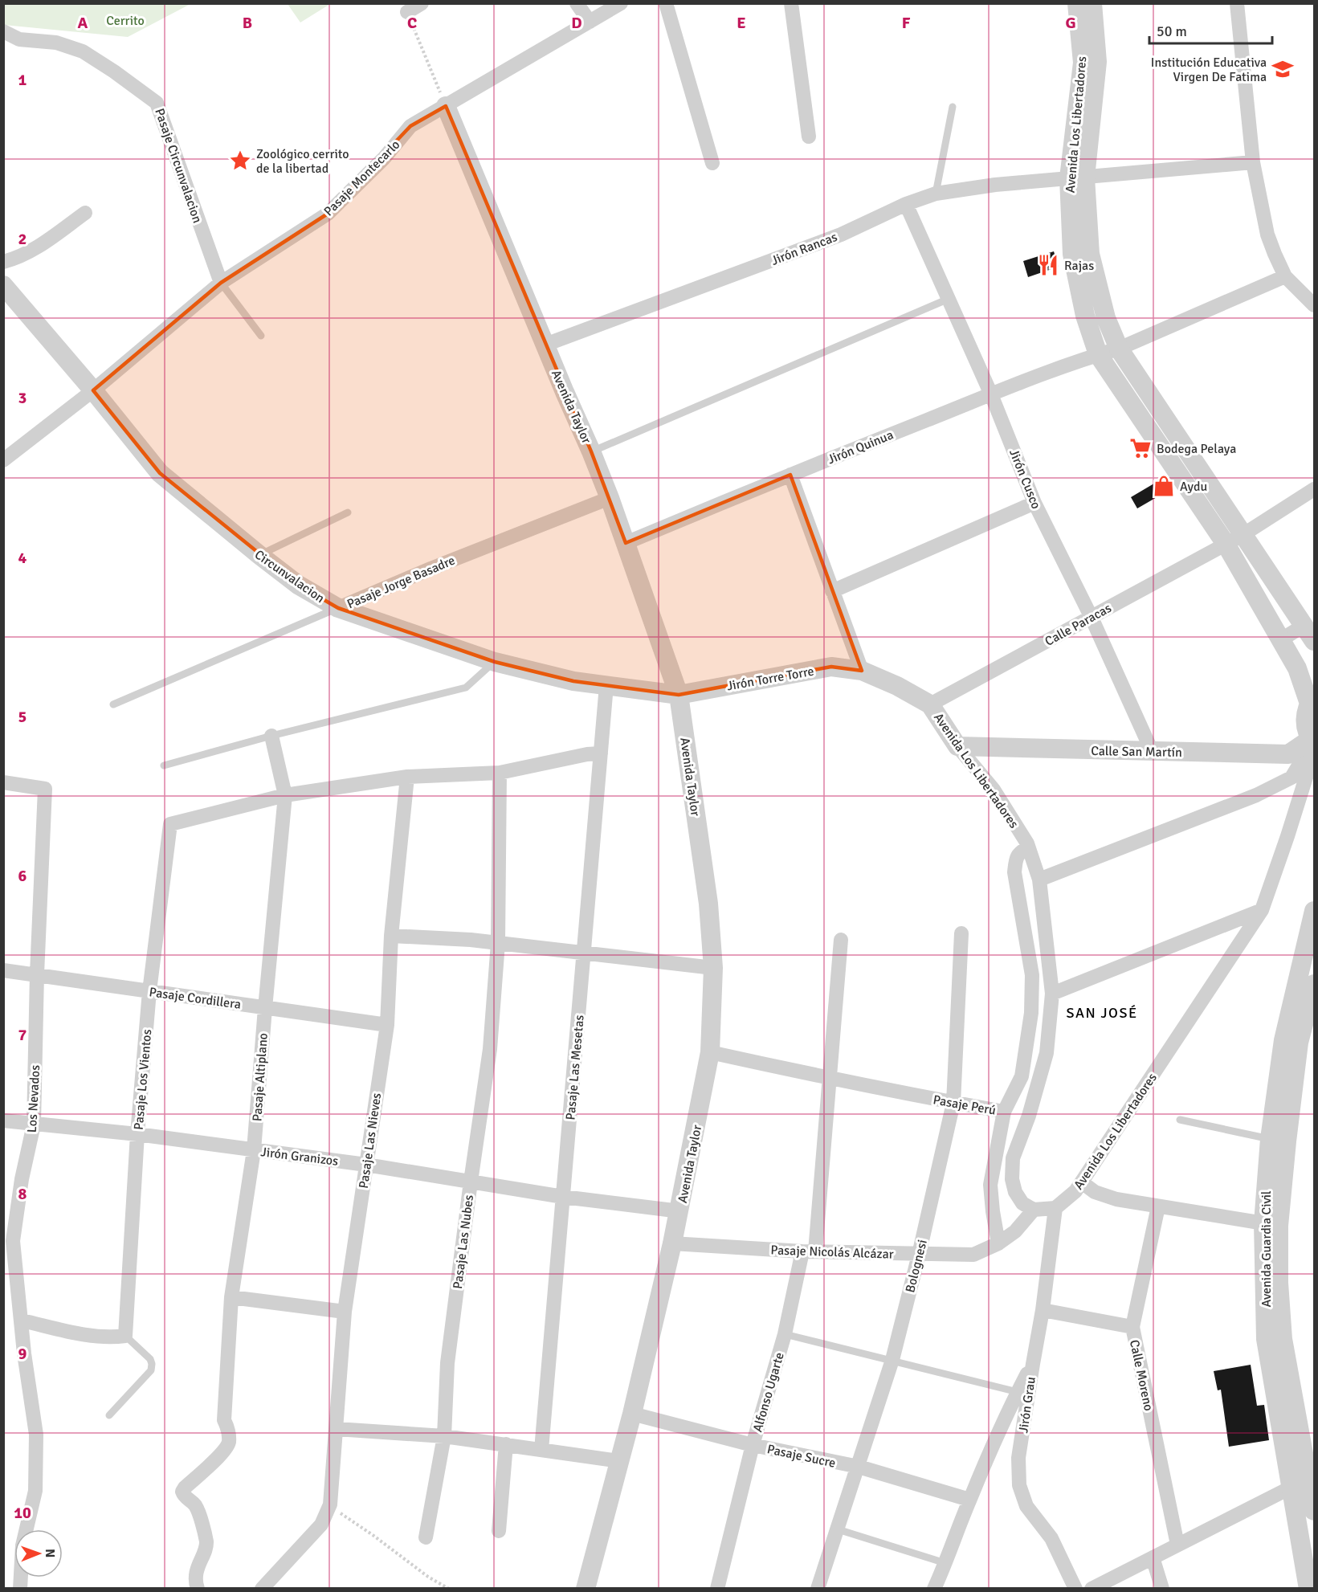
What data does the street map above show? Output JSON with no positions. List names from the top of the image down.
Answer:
{
  "streets": {
    "street": [
      "Avenida Los Libertadores",
      "Pasaje Circunvalacion",
      "Pasaje Montecarlo",
      "Jirón Rancas",
      "Avenida Taylor",
      "Jirón Quinua",
      "Jirón Cusco",
      "Circunvalacion",
      "Pasaje Jorge Basadre",
      "Calle Paracas",
      "Jirón Torre Torre",
      "Calle San Martín",
      "Pasaje Cordillera",
      "Pasaje Las Mesetas",
      "Pasaje Altiplano",
      "Pasaje Los Vientos",
      "Los Nevados",
      "Pasaje Perú",
      "Pasaje Las Nieves",
      "Jirón Granizos",
      "Pasaje Las Nubes",
      "Avenida Guardia Civil",
      "Pasaje Nicolás Alcázar",
      "Bolognesi",
      "Calle Moreno",
      "Alfonso Ugarte",
      "Jirón Grau",
      "Pasaje Sucre"
    ]
  },
  "crossings": [
    ["Avenida Los Libertadores", "Jirón Rancas"],
    ["Avenida Los Libertadores", "Jirón Quinua"],
    ["Avenida Los Libertadores", "Calle Paracas"],
    ["Avenida Los Libertadores", "Jirón Torre Torre"],
    ["Avenida Los Libertadores", "Calle San Martín"],
    ["Avenida Los Libertadores", "Pasaje Perú"],
    ["Avenida Los Libertadores", "Pasaje Nicolás Alcázar"],
    ["Avenida Los Libertadores", "Jirón Grau"],
    ["Pasaje Circunvalacion", "Pasaje Montecarlo"],
    ["Pasaje Montecarlo", "Avenida Taylor"],
    ["Pasaje Montecarlo", "Circunvalacion"],
    ["Jirón Rancas", "Avenida Taylor"],
    ["Jirón Rancas", "Jirón Cusco"],
    ["Avenida Taylor", "Jirón Quinua"],
    ["Avenida Taylor", "Circunvalacion"],
    ["Avenida Taylor", "Pasaje Jorge Basadre"],
    ["Avenida Taylor", "Jirón Torre Torre"],
    ["Avenida Taylor", "Pasaje Perú"],
    ["Avenida Taylor", "Jirón Granizos"],
    ["Avenida Taylor", "Pasaje Nicolás Alcázar"],
    ["Avenida Taylor", "Pasaje Sucre"],
    ["Jirón Quinua", "Jirón Cusco"],
    ["Jirón Cusco", "Calle Paracas"],
    ["Jirón Cusco", "Calle San Martín"],
    ["Circunvalacion", "Pasaje Jorge Basadre"],
    ["Circunvalacion", "Jirón Torre Torre"],
    ["Circunvalacion", "Pasaje Las Mesetas"],
    ["Pasaje Cordillera", "Pasaje Altiplano"],
    ["Pasaje Cordillera", "Pasaje Los Vientos"],
    ["Pasaje Cordillera", "Los Nevados"],
    ["Pasaje Cordillera", "Pasaje Las Nieves"],
    ["Pasaje Las Mesetas", "Jirón Granizos"],
    ["Pasaje Altiplano", "Pasaje Los Vientos"],
    ["Pasaje Altiplano", "Jirón Granizos"],
    ["Pasaje Los Vientos", "Jirón Granizos"],
    ["Los Nevados", "Jirón Granizos"],
    ["Pasaje Perú", "Bolognesi"],
    ["Pasaje Perú", "Alfonso Ugarte"],
    ["Pasaje Las Nieves", "Jirón Granizos"],
    ["Jirón Granizos", "Pasaje Las Nubes"],
    ["Pasaje Nicolás Alcázar", "Bolognesi"],
    ["Pasaje Nicolás Alcázar", "Alfonso Ugarte"],
    ["Bolognesi", "Pasaje Sucre"],
    ["Alfonso Ugarte", "Pasaje Sucre"]
  ],
  "districts": ["SAN JOSÉ"],
  "parks": ["Cerrito"],
  "places": {
    "school or university": ["Institución Educativa Virgen De Fatima"],
    "place": ["Zoológico cerrito de la libertad"],
    "restaurant": ["Rajas"],
    "supermarket": ["Bodega Pelaya"],
    "shop": ["Aydu"]
  },
  "scale_bar": "50 m",
  "north": "right",
  "grid": {
    "columns": [
      "A",
      "B",
      "C",
      "D",
      "E",
      "F",
      "G"
    ],
    "rows": [
      "1",
      "2",
      "3",
      "4",
      "5",
      "6",
      "7",
      "8",
      "9",
      "10"
    ]
  }
}
